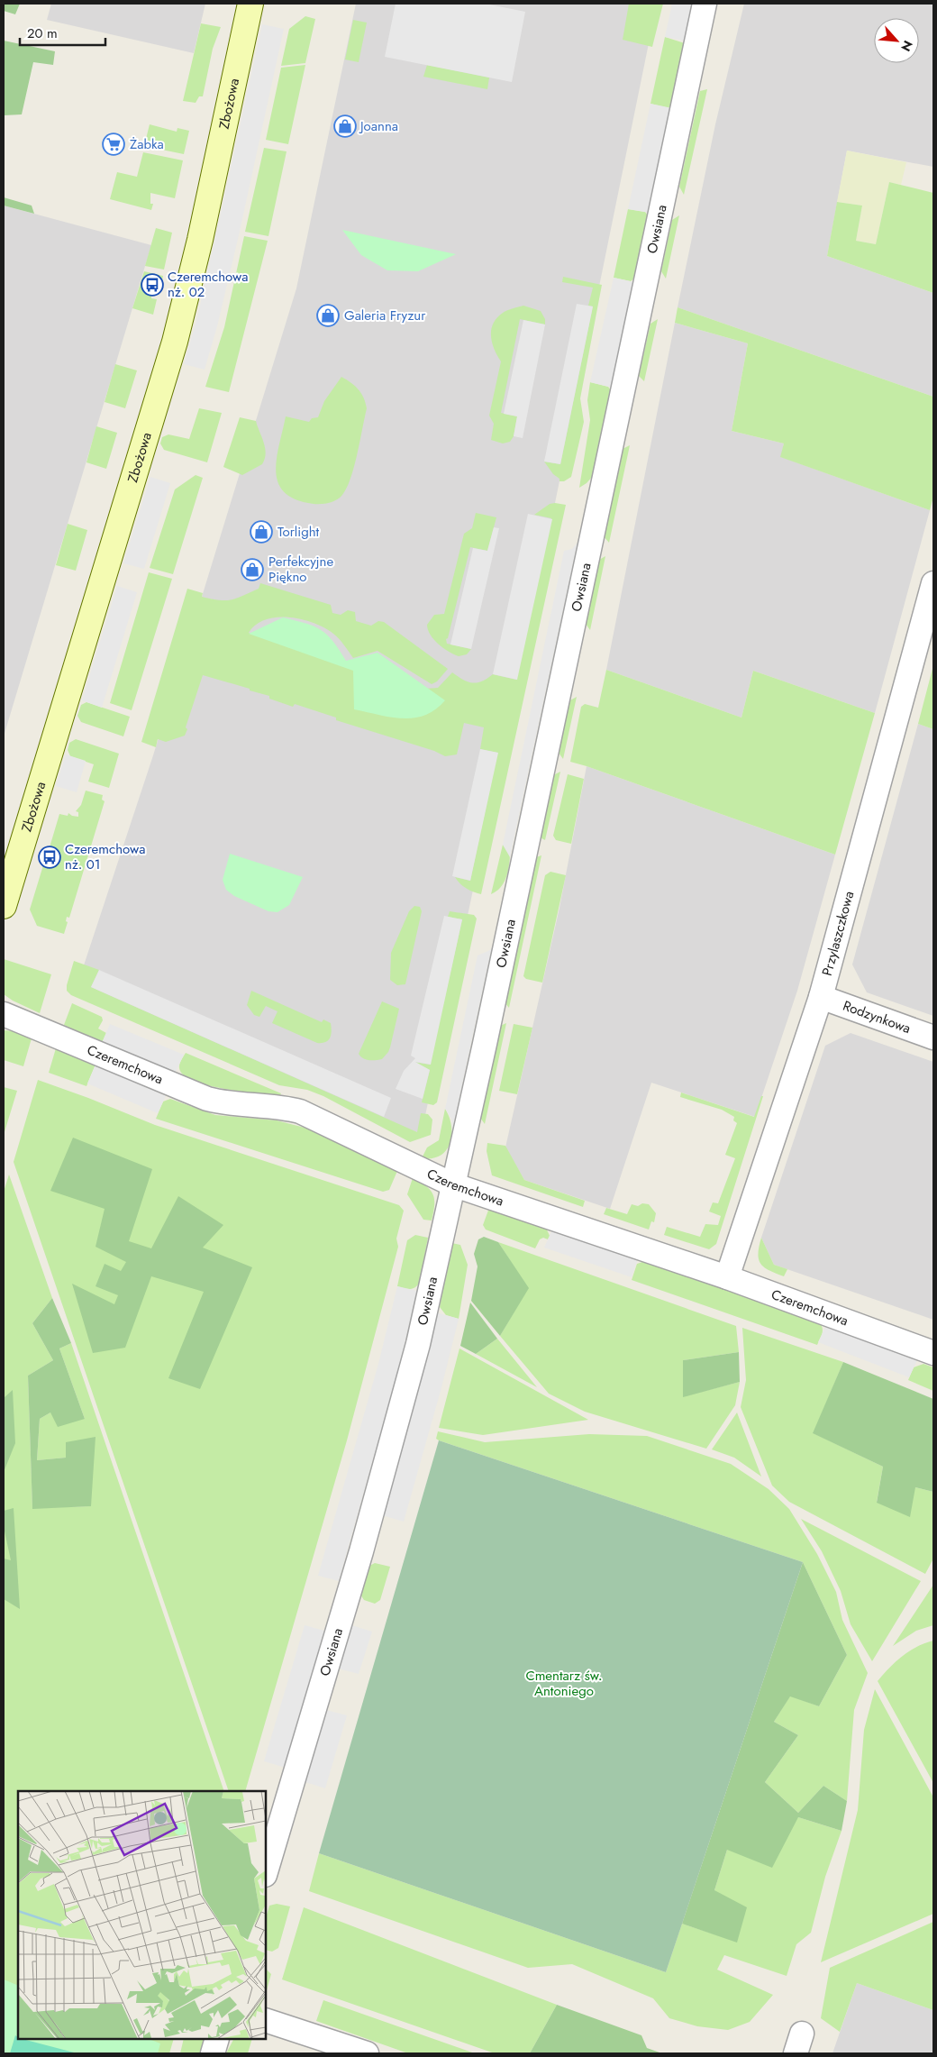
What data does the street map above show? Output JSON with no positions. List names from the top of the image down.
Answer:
{
  "streets": {
    "street": [
      "Zbożowa",
      "Owsiana",
      "Przylaszczkowa",
      "Rodzynkowa",
      "Czeremchowa"
    ]
  },
  "crossings": [
    ["Owsiana", "Czeremchowa"],
    ["Przylaszczkowa", "Rodzynkowa"],
    ["Przylaszczkowa", "Czeremchowa"]
  ],
  "parks": ["Cmentarz św. Antoniego"],
  "places": {
    "shop": [
      "Joanna",
      "Galeria Fryzur",
      "Torlight",
      "Perfekcyjne Piękno"
    ],
    "supermarket": ["Żabka"],
    "bus stop": ["Czeremchowa nż. 02", "Czeremchowa nż. 01"]
  },
  "scale_bar": "20 m",
  "north": "bottom right"
}
